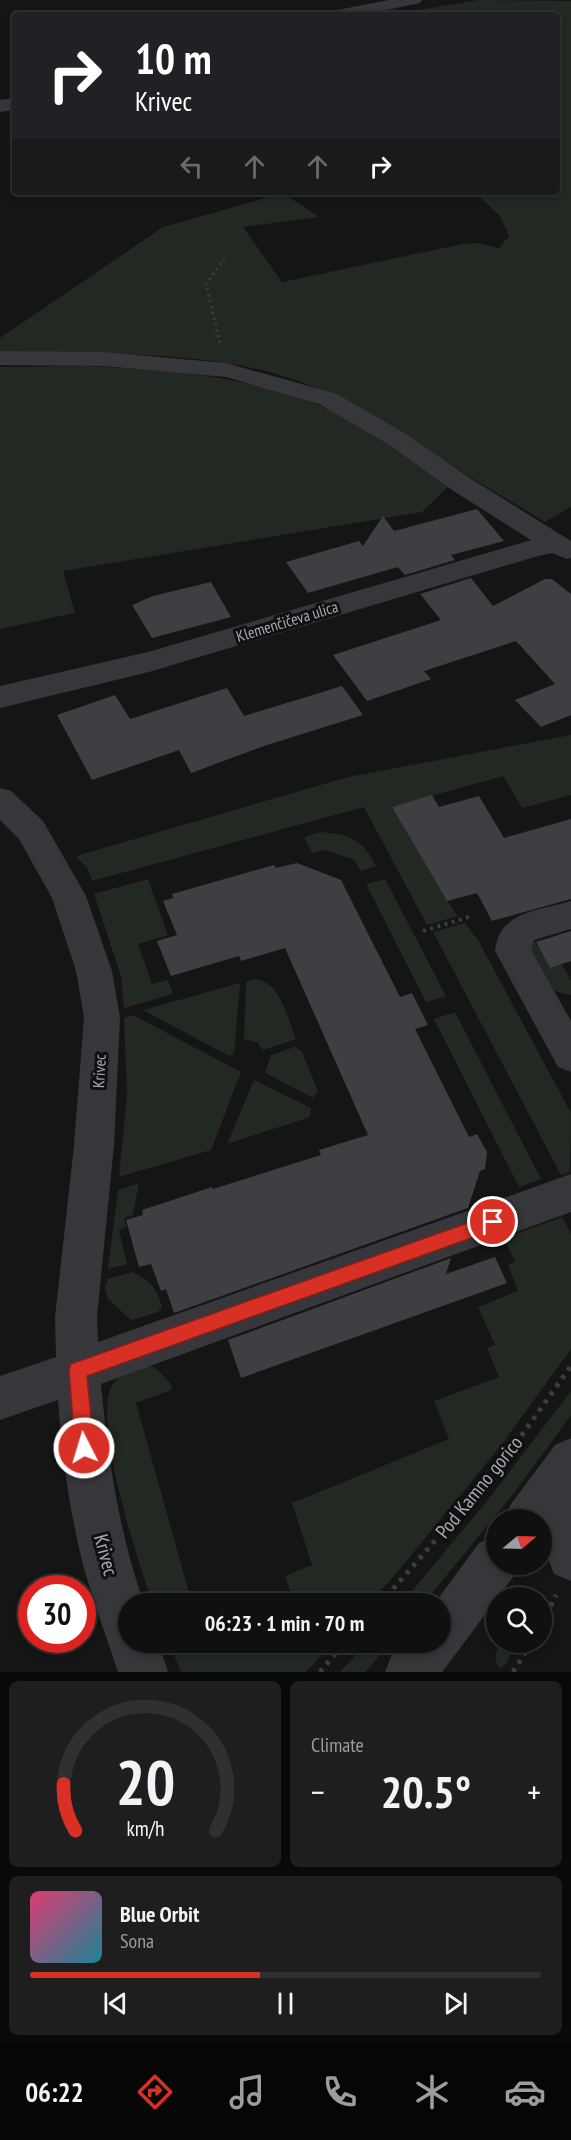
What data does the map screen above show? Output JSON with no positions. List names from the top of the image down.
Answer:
{
  "streets": {
    "street": ["Klemenčičeva ulica", "Krivec"],
    "path": ["Pod Kamno gorico"]
  },
  "north": "right",
  "page": {
    "turn": ["10 m", "Krivec"],
    "limit": "30",
    "trip": "06:23 · 1 min · 70 m",
    "tile": "Climate",
    "heat": ["−", "20.5°", "+"],
    "song": ["Blue Orbit", "Sona"],
    "tabs": "06:22",
    "gauge": ["20", "km/h"]
  }
}
